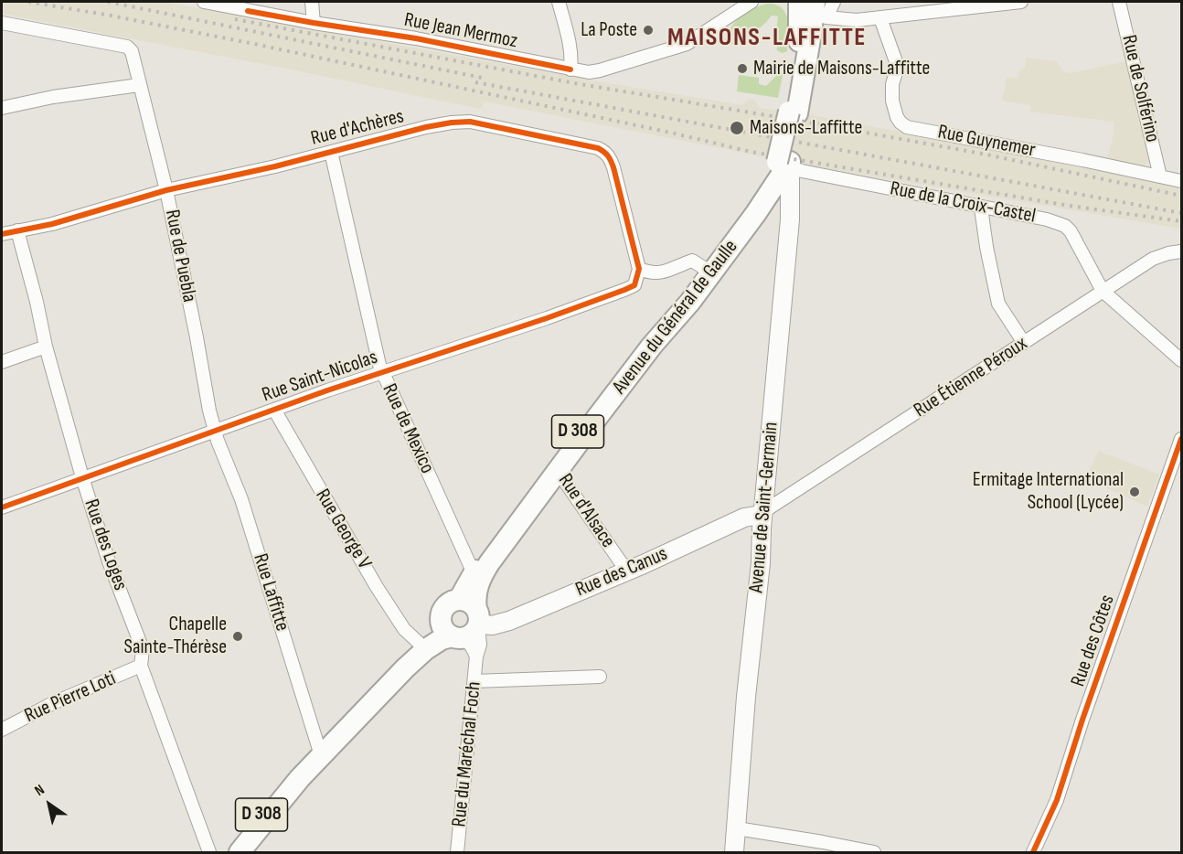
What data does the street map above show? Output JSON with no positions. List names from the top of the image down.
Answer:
{
  "streets": {
    "main road": [
      "Avenue du Général de Gaulle",
      "D 308",
      "Avenue de Saint-Germain",
      "Rue des Canus"
    ],
    "street": [
      "Rue Jean Mermoz",
      "Rue de Solférino",
      "Rue d'Achères",
      "Rue Guynemer",
      "Rue de la Croix-Castel",
      "Rue de Puebla",
      "Rue Saint-Nicolas",
      "Rue Étienne Péroux",
      "Rue de Mexico",
      "Rue d'Alsace",
      "Rue George V",
      "Rue des Loges",
      "Rue Laffitte",
      "Rue des Côtes",
      "Rue Pierre Loti",
      "Rue du Maréchal Foch"
    ]
  },
  "crossings": [
    ["Rue de Solférino", "Rue Guynemer"],
    ["Rue d'Achères", "Rue de Puebla"],
    ["Rue d'Achères", "Rue Saint-Nicolas"],
    ["Rue d'Achères", "Rue de Mexico"],
    ["Rue d'Achères", "Rue des Loges"],
    ["Rue de la Croix-Castel", "Avenue du Général de Gaulle"],
    ["Rue de la Croix-Castel", "Rue Étienne Péroux"],
    ["Rue de la Croix-Castel", "D 308"],
    ["Rue de la Croix-Castel", "Avenue de Saint-Germain"],
    ["Rue de Puebla", "Rue Saint-Nicolas"],
    ["Rue de Puebla", "Rue Laffitte"],
    ["Avenue du Général de Gaulle", "Rue de Mexico"],
    ["Avenue du Général de Gaulle", "D 308"],
    ["Avenue du Général de Gaulle", "Avenue de Saint-Germain"],
    ["Avenue du Général de Gaulle", "Rue d'Alsace"],
    ["Avenue du Général de Gaulle", "Rue George V"],
    ["Avenue du Général de Gaulle", "Rue des Canus"],
    ["Avenue du Général de Gaulle", "Rue Laffitte"],
    ["Avenue du Général de Gaulle", "Rue du Maréchal Foch"],
    ["Rue Saint-Nicolas", "Rue de Mexico"],
    ["Rue Saint-Nicolas", "Rue George V"],
    ["Rue Saint-Nicolas", "Rue des Loges"],
    ["Rue Saint-Nicolas", "Rue Laffitte"],
    ["Rue Étienne Péroux", "Avenue de Saint-Germain"],
    ["Rue Étienne Péroux", "Rue des Canus"],
    ["D 308", "Avenue de Saint-Germain"],
    ["Avenue de Saint-Germain", "Rue des Canus"],
    ["Rue d'Alsace", "Rue des Canus"],
    ["Rue des Loges", "Rue Pierre Loti"],
    ["Rue des Canus", "Rue du Maréchal Foch"]
  ],
  "districts": ["MAISONS-LAFFITTE"],
  "places": [
    "La Poste",
    "Mairie de Maisons-Laffitte",
    "Maisons-Laffitte",
    "Ermitage International School (Lycée)",
    "Chapelle Sainte-Thérèse"
  ],
  "north": "top left"
}
